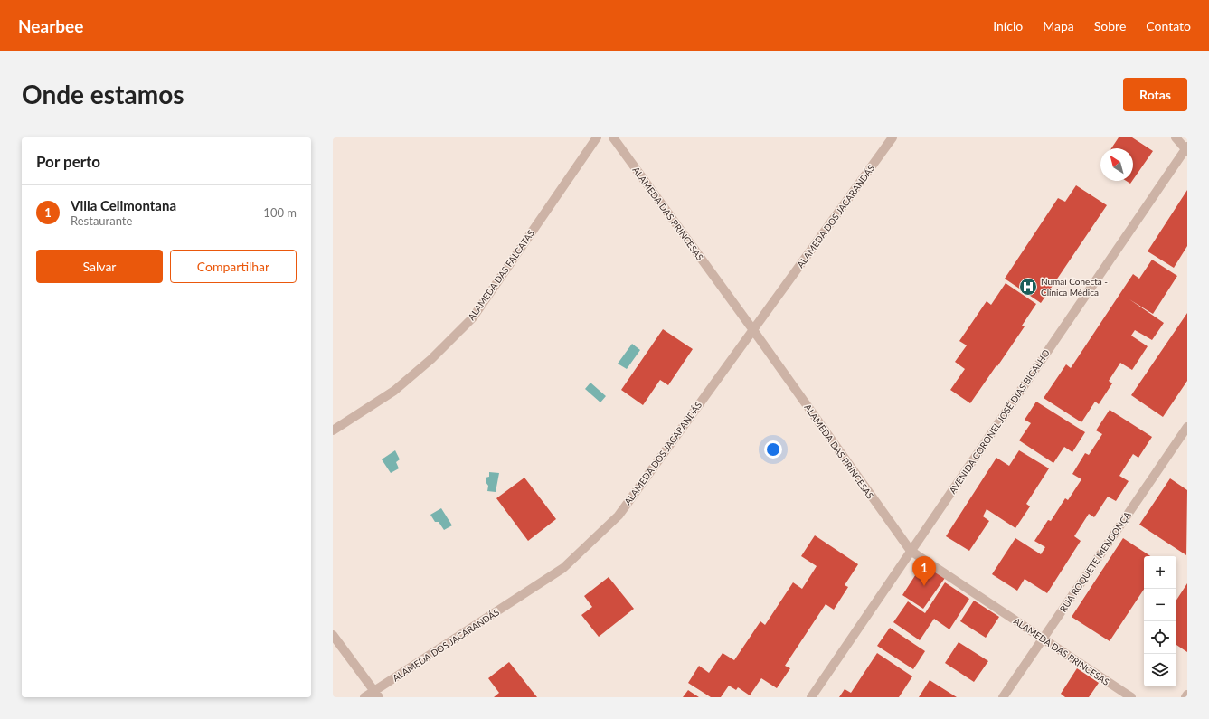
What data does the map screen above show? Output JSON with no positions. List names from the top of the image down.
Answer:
{
  "streets": {
    "street": [
      "ALAMEDA DAS PRINCESAS",
      "ALAMEDA DOS JACARANDÁS",
      "ALAMEDA DAS FALCATAS",
      "AVENIDA CORONEL JOSÉ DIAS BICALHO",
      "RUA ROQUETE MENDONÇA"
    ]
  },
  "crossings": [
    ["ALAMEDA DAS PRINCESAS", "ALAMEDA DOS JACARANDÁS"],
    ["ALAMEDA DAS PRINCESAS", "AVENIDA CORONEL JOSÉ DIAS BICALHO"],
    ["ALAMEDA DAS PRINCESAS", "RUA ROQUETE MENDONÇA"]
  ],
  "places": {
    "hospital": ["Numai Conecta - Clínica Médica"]
  },
  "north": "top left",
  "page": {
    "header": "Nearbee",
    "nav": [
      "Início",
      "Mapa",
      "Sobre",
      "Contato"
    ],
    "buttons": [
      "Rotas",
      ["Salvar", "Compartilhar"]
    ],
    "title": "Onde estamos",
    "heading": "Por perto",
    "list": [
      {
        "mark": "1",
        "name": "Villa Celimontana",
        "note": "Restaurante",
        "value": "100 m"
      }
    ],
    "map_buttons": ["+", "−"],
    "pins": "1"
  }
}
